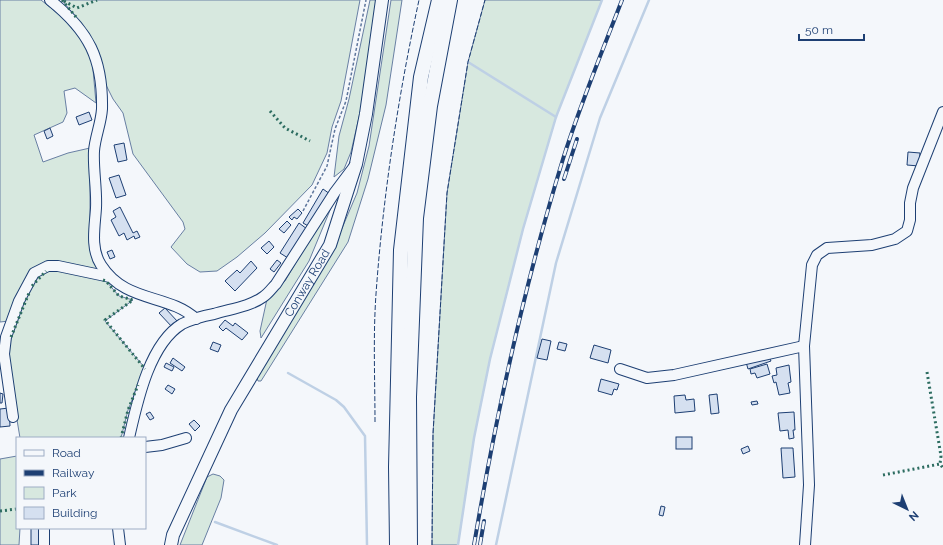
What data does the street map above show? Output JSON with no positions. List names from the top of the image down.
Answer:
{
  "streets": {
    "main road": ["Conway Road"]
  },
  "legend": [
    "Road",
    "Railway",
    "Park",
    "Building"
  ],
  "scale_bar": "50 m",
  "north": "bottom right"
}
